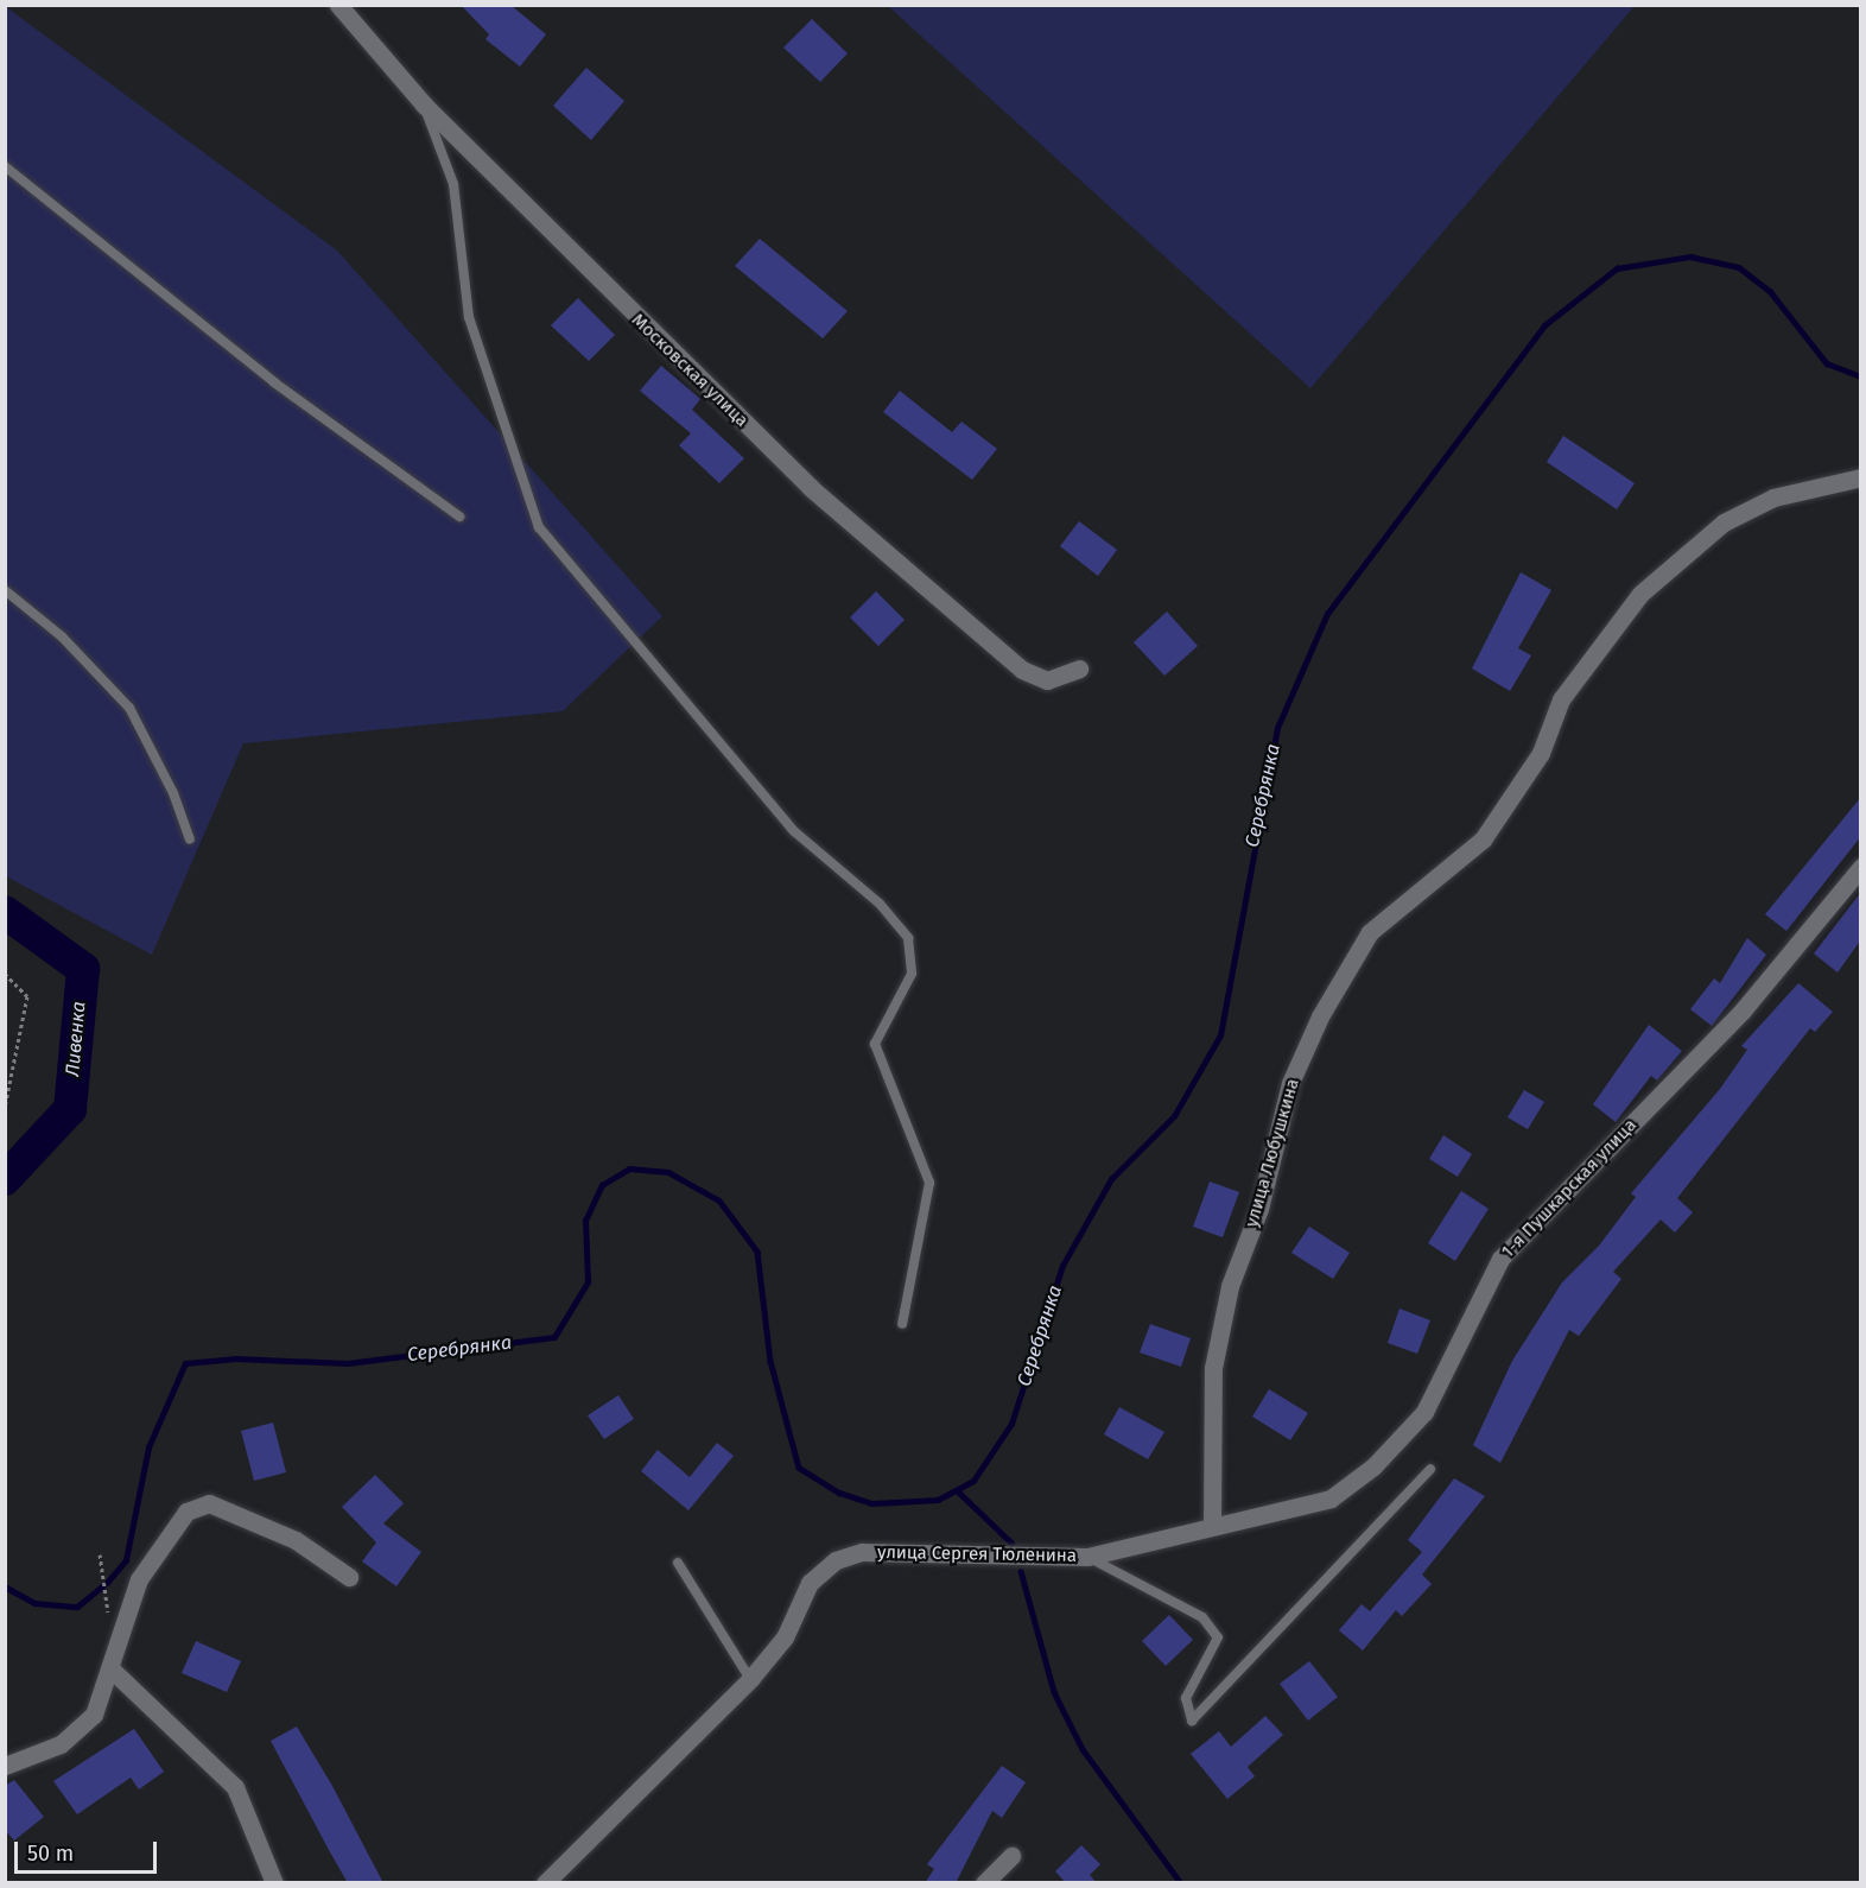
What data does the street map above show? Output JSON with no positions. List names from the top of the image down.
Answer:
{
  "streets": {
    "street": [
      "Московская улица",
      "улица Любушкина",
      "1-я Пушкарская улица",
      "улица Сергея Тюленина"
    ]
  },
  "crossings": [
    ["улица Любушкина", "1-я Пушкарская улица"],
    ["улица Любушкина", "улица Сергея Тюленина"],
    ["1-я Пушкарская улица", "улица Сергея Тюленина"]
  ],
  "water": ["Серебрянка", "Ливенка"],
  "scale_bar": "50 m"
}
